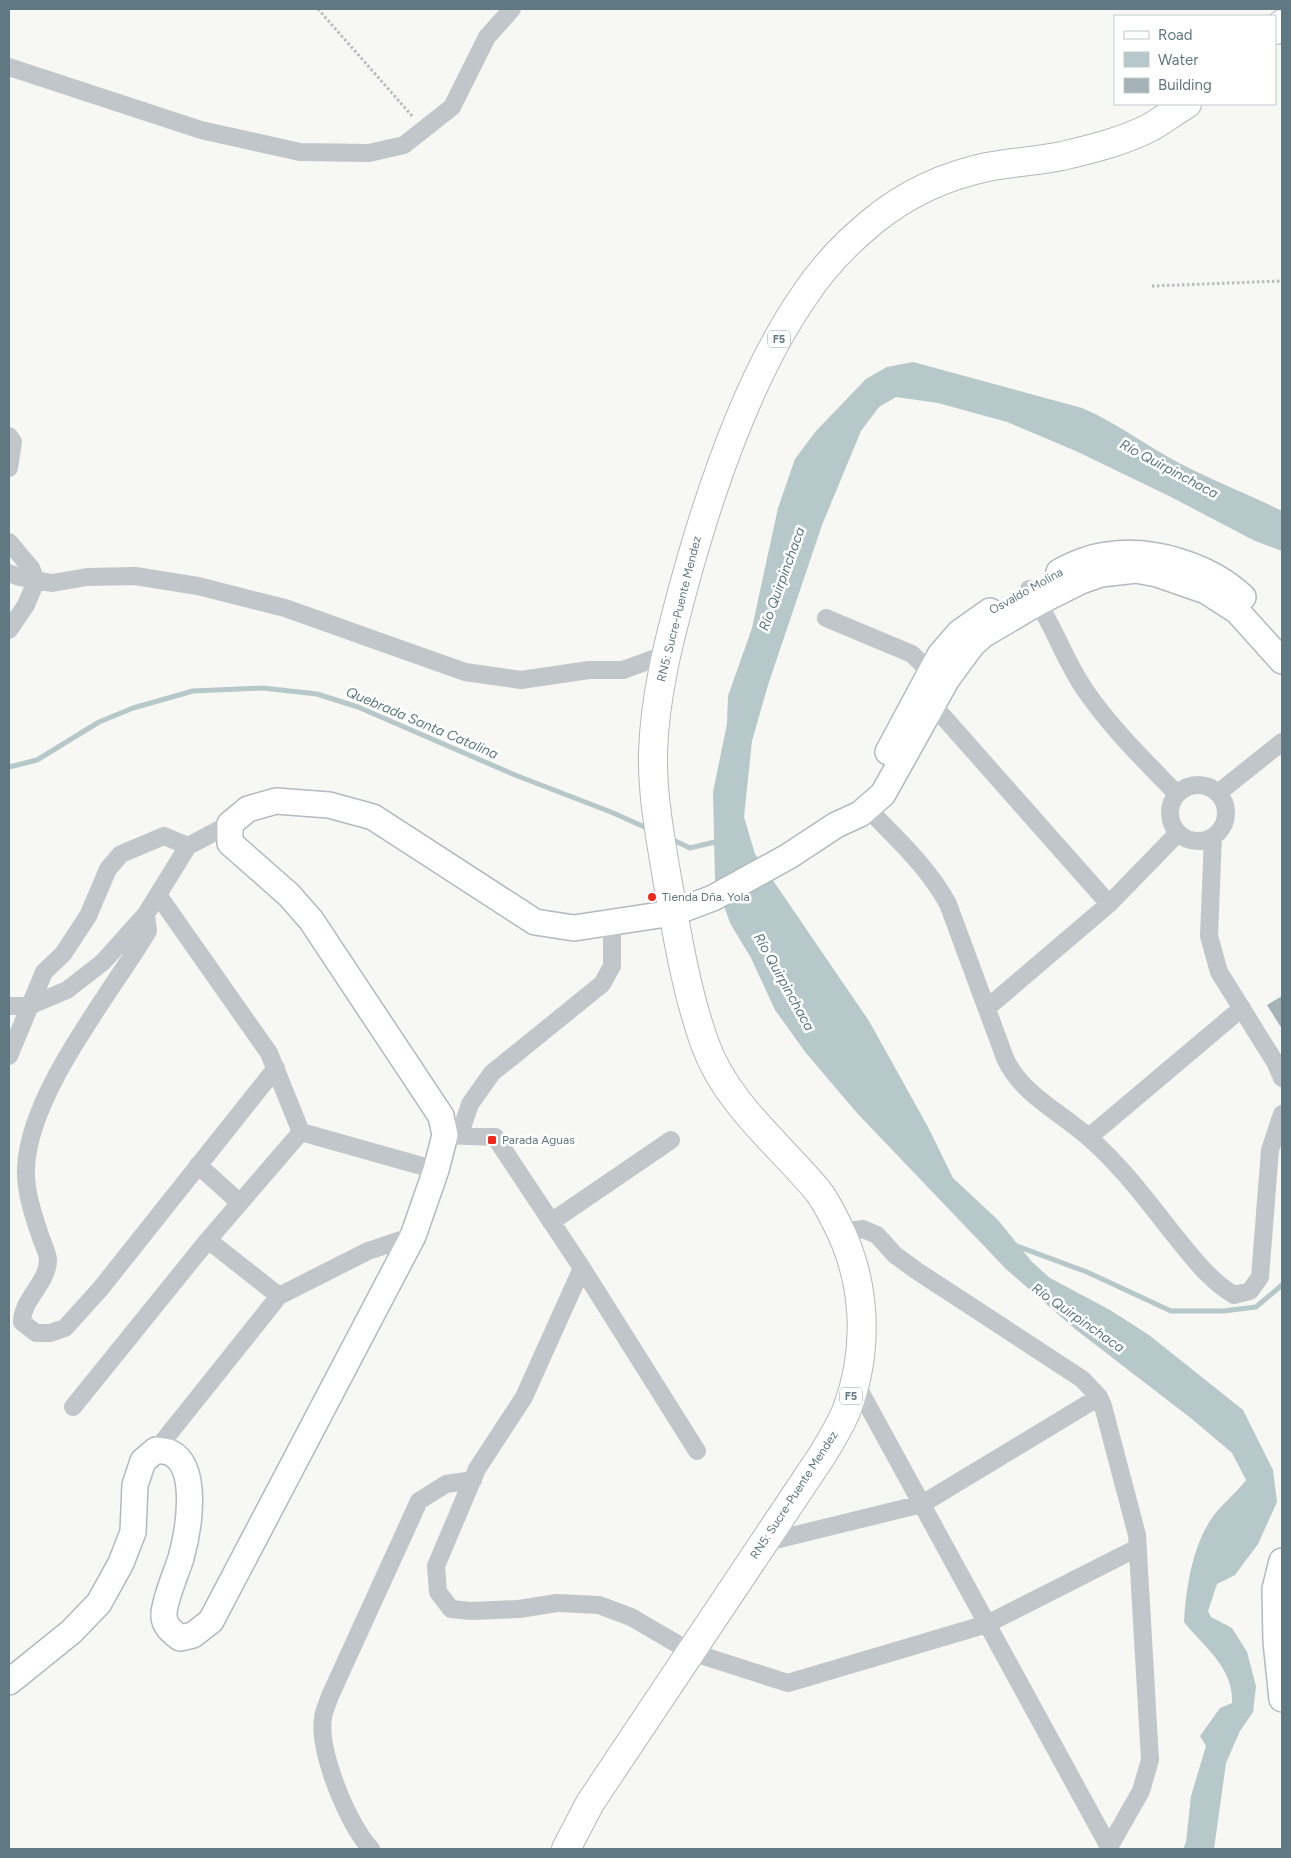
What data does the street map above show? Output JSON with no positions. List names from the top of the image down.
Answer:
{
  "streets": {
    "highway": ["F5", "RN5: Sucre-Puente Mendez"],
    "street": ["Osvaldo Molina"]
  },
  "water": ["Río Quirpinchaca", "Quebrada Santa Catalina"],
  "places": {
    "other": ["Tienda Dña. Yola"],
    "transit": ["Parada Aguas"]
  },
  "legend": ["Road", "Water", "Building"]
}
